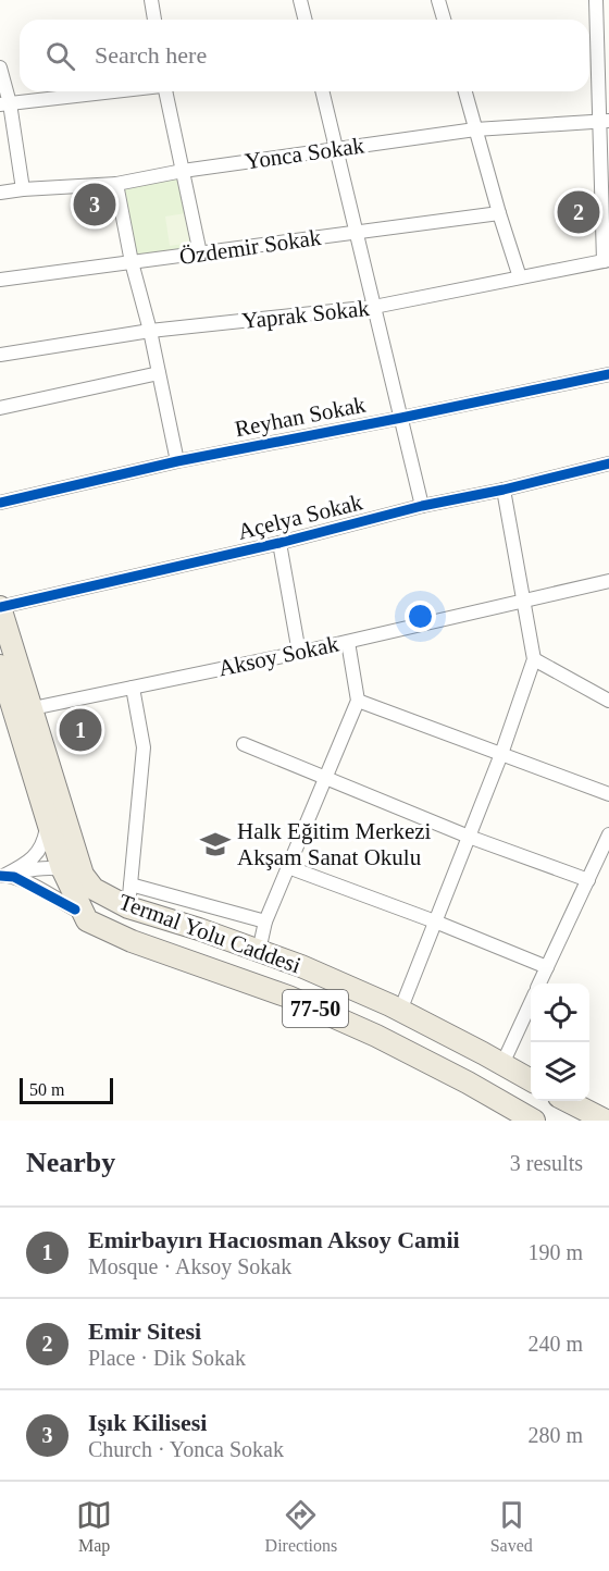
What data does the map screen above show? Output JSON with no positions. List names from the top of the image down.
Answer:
{
  "streets": {
    "main road": ["Termal Yolu Caddesi", "77-50"],
    "street": [
      "Yonca Sokak",
      "Özdemir Sokak",
      "Yaprak Sokak",
      "Reyhan Sokak",
      "Açelya Sokak",
      "Aksoy Sokak"
    ]
  },
  "crossings": [
    ["Termal Yolu Caddesi", "77-50"]
  ],
  "places": {
    "school or university": ["Halk Eğitim Merkezi Akşam Sanat Okulu"]
  },
  "scale_bar": "50 m",
  "page": {
    "search": "Search here",
    "pins": ["3", "2", "1"],
    "scale": "50 m",
    "heading": ["Nearby", "3 results"],
    "list": [
      {
        "mark": "1",
        "name": "Emirbayırı Hacıosman Aksoy Camii",
        "note": "Mosque · Aksoy Sokak",
        "value": "190 m"
      },
      {
        "mark": "2",
        "name": "Emir Sitesi",
        "note": "Place · Dik Sokak",
        "value": "240 m"
      },
      {
        "mark": "3",
        "name": "Işık Kilisesi",
        "note": "Church · Yonca Sokak",
        "value": "280 m"
      }
    ],
    "nav": ["Map", "Directions", "Saved"]
  }
}
